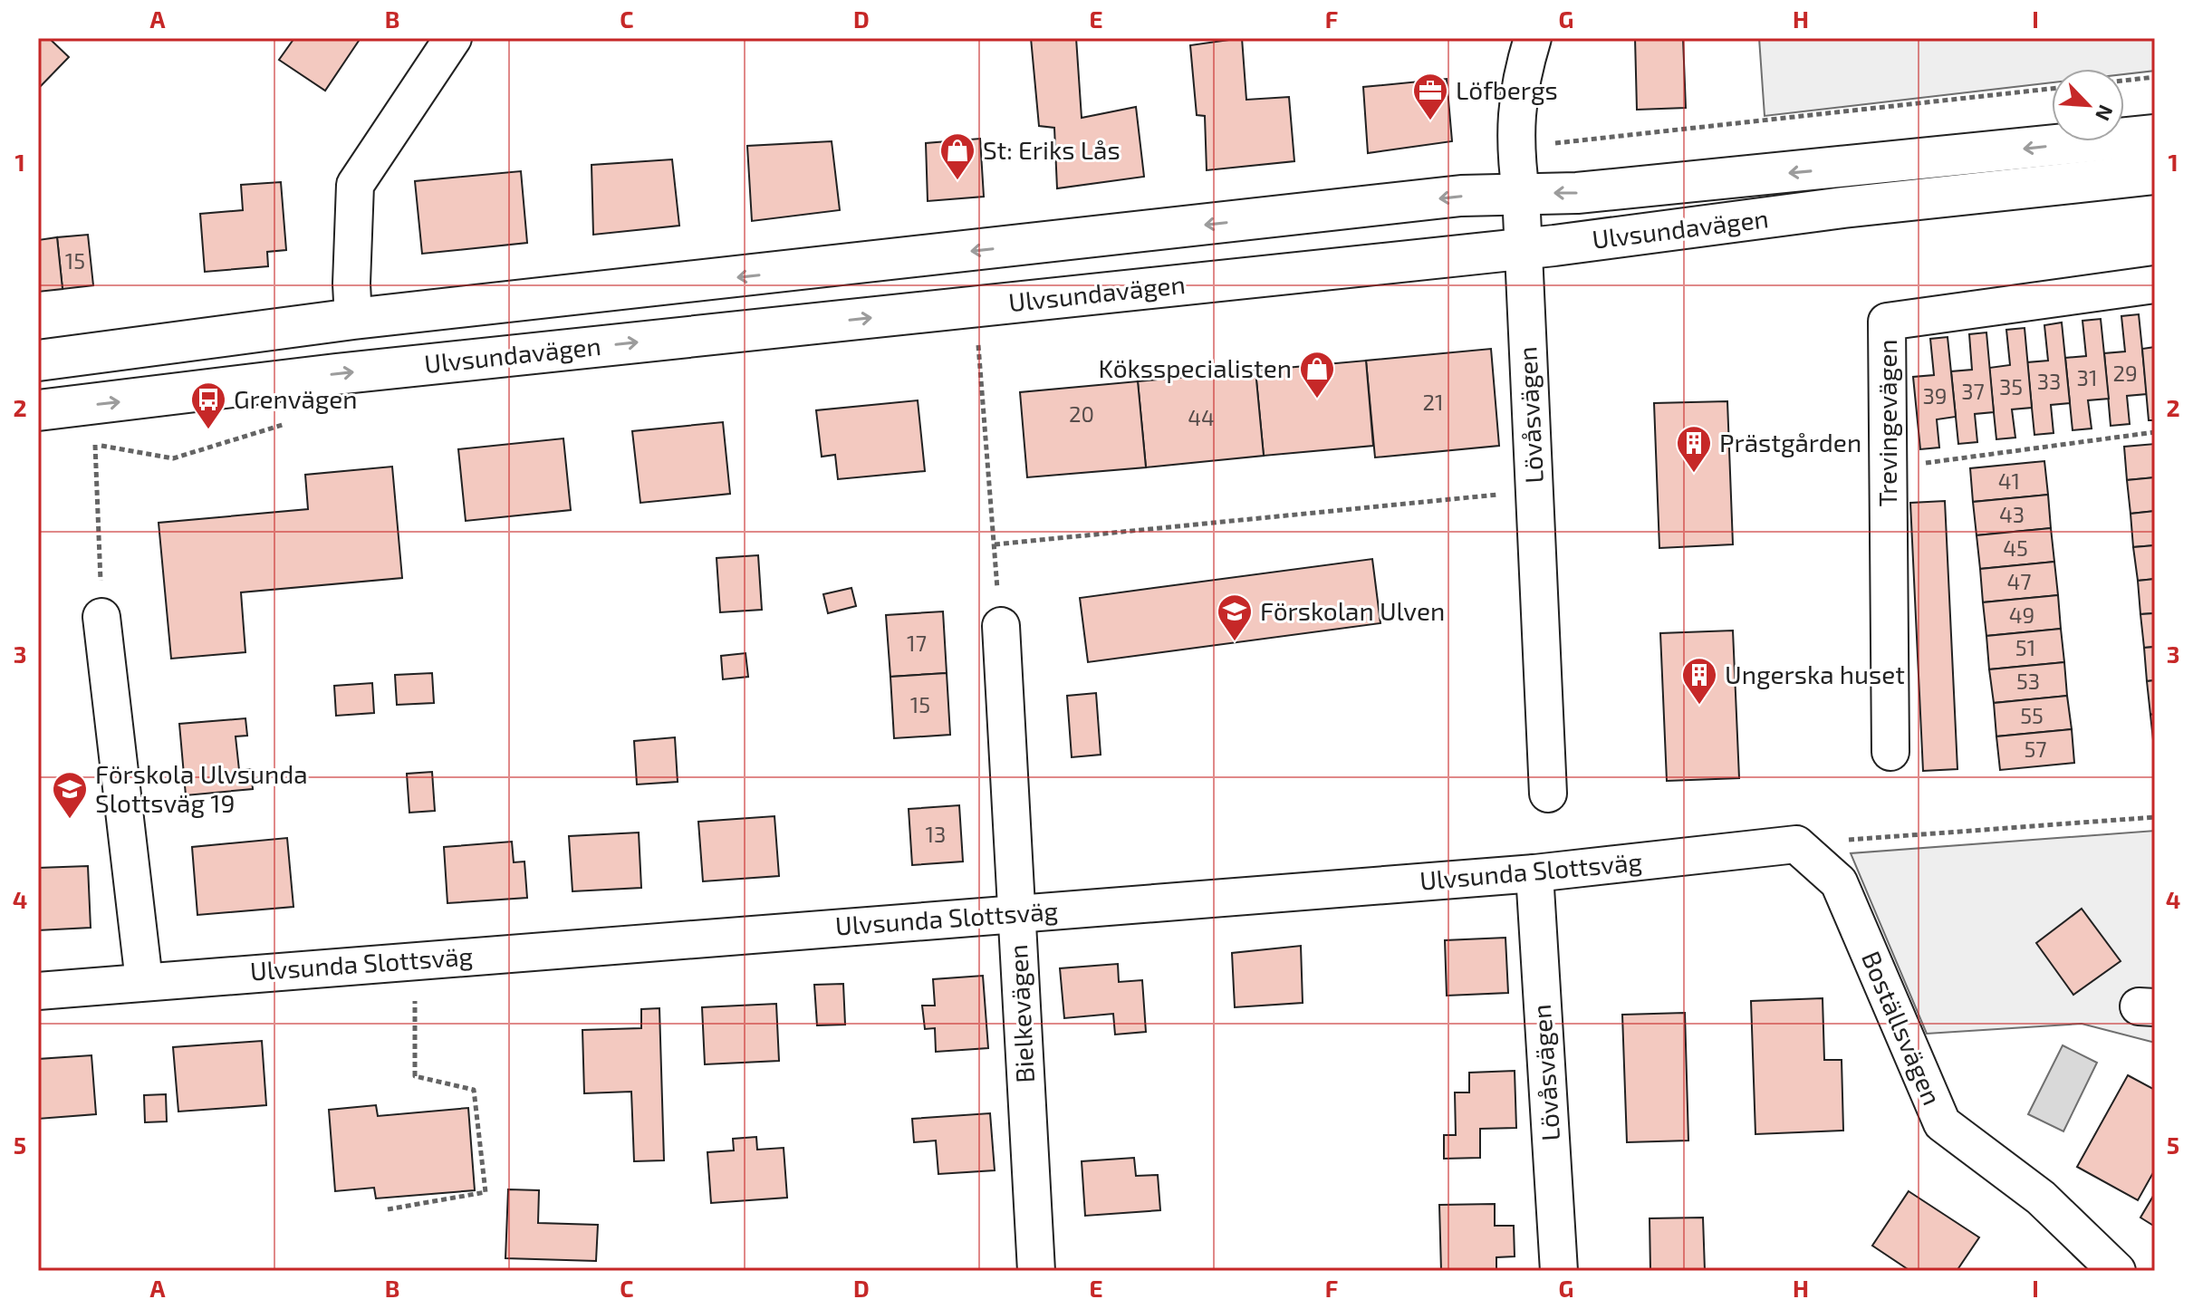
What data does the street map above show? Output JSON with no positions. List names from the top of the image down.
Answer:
{
  "streets": {
    "main road": ["Ulvsundavägen"],
    "street": [
      "Lövåsvägen",
      "Trevingevägen",
      "Ulvsunda Slottsväg",
      "Bielkevägen",
      "Boställsvägen"
    ]
  },
  "crossings": [
    ["Ulvsundavägen", "Lövåsvägen"],
    ["Lövåsvägen", "Ulvsunda Slottsväg"],
    ["Ulvsunda Slottsväg", "Bielkevägen"],
    ["Ulvsunda Slottsväg", "Boställsvägen"]
  ],
  "places": {
    "office": ["Löfbergs"],
    "shop": ["St: Eriks Lås", "Köksspecialisten"],
    "bus stop": ["Grenvägen"],
    "building": ["Prästgården", "Ungerska huset"],
    "school or university": ["Förskolan Ulven", "Förskola Ulvsunda Slottsväg 19"]
  },
  "house_numbers": [
    "15",
    "29",
    "31",
    "33",
    "35",
    "37",
    "39",
    "21",
    "20",
    "44",
    "41",
    "43",
    "45",
    "47",
    "49",
    "17",
    "51",
    "53",
    "15",
    "55",
    "57",
    "13"
  ],
  "north": "bottom right",
  "grid": {
    "columns": [
      "A",
      "B",
      "C",
      "D",
      "E",
      "F",
      "G",
      "H",
      "I"
    ],
    "rows": [
      "1",
      "2",
      "3",
      "4",
      "5"
    ]
  }
}
